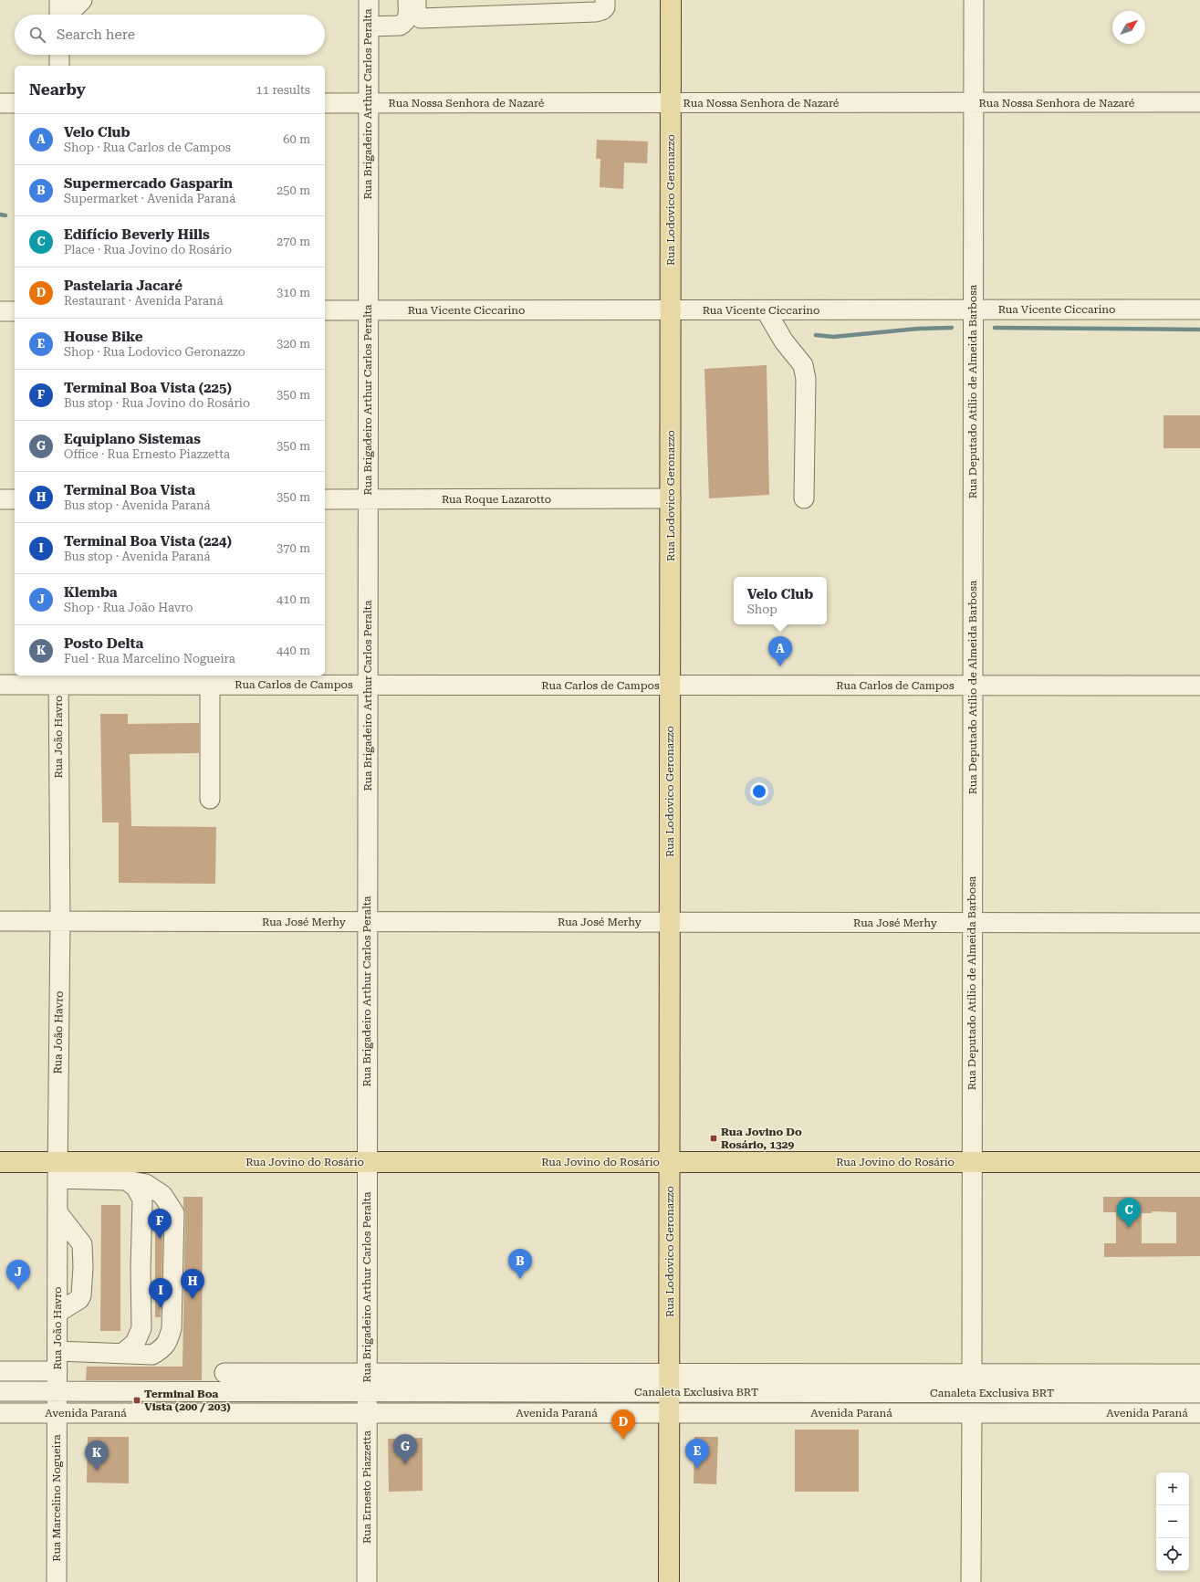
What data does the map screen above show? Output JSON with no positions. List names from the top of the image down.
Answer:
{
  "streets": {
    "main road": ["Rua Lodovico Geronazzo", "Rua Jovino do Rosário"],
    "street": [
      "Rua Nossa Senhora de Nazaré",
      "Rua Brigadeiro Arthur Carlos Peralta",
      "Rua Vicente Ciccarino",
      "Rua Deputado Atílio de Almeida Barbosa",
      "Rua Roque Lazarotto",
      "Rua Carlos de Campos",
      "Rua João Havro",
      "Rua José Merhy",
      "Canaleta Exclusiva BRT",
      "Avenida Paraná",
      "Rua Ernesto Piazzetta",
      "Rua Marcelino Nogueira"
    ]
  },
  "crossings": [
    ["Rua Nossa Senhora de Nazaré", "Rua Brigadeiro Arthur Carlos Peralta"],
    ["Rua Nossa Senhora de Nazaré", "Rua Lodovico Geronazzo"],
    ["Rua Nossa Senhora de Nazaré", "Rua Deputado Atílio de Almeida Barbosa"],
    ["Rua Brigadeiro Arthur Carlos Peralta", "Rua Vicente Ciccarino"],
    ["Rua Brigadeiro Arthur Carlos Peralta", "Rua Roque Lazarotto"],
    ["Rua Brigadeiro Arthur Carlos Peralta", "Rua Carlos de Campos"],
    ["Rua Brigadeiro Arthur Carlos Peralta", "Rua José Merhy"],
    ["Rua Brigadeiro Arthur Carlos Peralta", "Rua Jovino do Rosário"],
    ["Rua Brigadeiro Arthur Carlos Peralta", "Canaleta Exclusiva BRT"],
    ["Rua Brigadeiro Arthur Carlos Peralta", "Rua Ernesto Piazzetta"],
    ["Rua Lodovico Geronazzo", "Rua Vicente Ciccarino"],
    ["Rua Lodovico Geronazzo", "Rua Roque Lazarotto"],
    ["Rua Lodovico Geronazzo", "Rua Carlos de Campos"],
    ["Rua Lodovico Geronazzo", "Rua José Merhy"],
    ["Rua Lodovico Geronazzo", "Rua Jovino do Rosário"],
    ["Rua Lodovico Geronazzo", "Canaleta Exclusiva BRT"],
    ["Rua Lodovico Geronazzo", "Avenida Paraná"],
    ["Rua Vicente Ciccarino", "Rua Deputado Atílio de Almeida Barbosa"],
    ["Rua Deputado Atílio de Almeida Barbosa", "Rua Carlos de Campos"],
    ["Rua Deputado Atílio de Almeida Barbosa", "Rua José Merhy"],
    ["Rua Deputado Atílio de Almeida Barbosa", "Rua Jovino do Rosário"],
    ["Rua Carlos de Campos", "Rua João Havro"],
    ["Rua João Havro", "Rua José Merhy"],
    ["Rua João Havro", "Rua Jovino do Rosário"],
    ["Rua João Havro", "Canaleta Exclusiva BRT"],
    ["Rua João Havro", "Rua Marcelino Nogueira"],
    ["Canaleta Exclusiva BRT", "Rua Ernesto Piazzetta"],
    ["Canaleta Exclusiva BRT", "Rua Marcelino Nogueira"],
    ["Avenida Paraná", "Rua Ernesto Piazzetta"],
    ["Avenida Paraná", "Rua Marcelino Nogueira"]
  ],
  "places": {
    "transit": ["Rua Jovino Do Rosário, 1329", "Terminal Boa Vista (200 / 203)"]
  },
  "north": "top right",
  "page": {
    "search": "Search here",
    "heading": ["Nearby", "11 results"],
    "list": [
      {
        "mark": "A",
        "name": "Velo Club",
        "note": "Shop · Rua Carlos de Campos",
        "value": "60 m"
      },
      {
        "mark": "B",
        "name": "Supermercado Gasparin",
        "note": "Supermarket · Avenida Paraná",
        "value": "250 m"
      },
      {
        "mark": "C",
        "name": "Edifício Beverly Hills",
        "note": "Place · Rua Jovino do Rosário",
        "value": "270 m"
      },
      {
        "mark": "D",
        "name": "Pastelaria Jacaré",
        "note": "Restaurant · Avenida Paraná",
        "value": "310 m"
      },
      {
        "mark": "E",
        "name": "House Bike",
        "note": "Shop · Rua Lodovico Geronazzo",
        "value": "320 m"
      },
      {
        "mark": "F",
        "name": "Terminal Boa Vista (225)",
        "note": "Bus stop · Rua Jovino do Rosário",
        "value": "350 m"
      },
      {
        "mark": "G",
        "name": "Equiplano Sistemas",
        "note": "Office · Rua Ernesto Piazzetta",
        "value": "350 m"
      },
      {
        "mark": "H",
        "name": "Terminal Boa Vista",
        "note": "Bus stop · Avenida Paraná",
        "value": "350 m"
      },
      {
        "mark": "I",
        "name": "Terminal Boa Vista (224)",
        "note": "Bus stop · Avenida Paraná",
        "value": "370 m"
      },
      {
        "mark": "J",
        "name": "Klemba",
        "note": "Shop · Rua João Havro",
        "value": "410 m"
      },
      {
        "mark": "K",
        "name": "Posto Delta",
        "note": "Fuel · Rua Marcelino Nogueira",
        "value": "440 m"
      }
    ],
    "popup": ["Velo Club", "Shop"],
    "pins": [
      "A",
      "C",
      "F",
      "B",
      "J",
      "H",
      "I",
      "D",
      "G",
      "E",
      "K"
    ],
    "map_buttons": ["+", "−"]
  }
}
